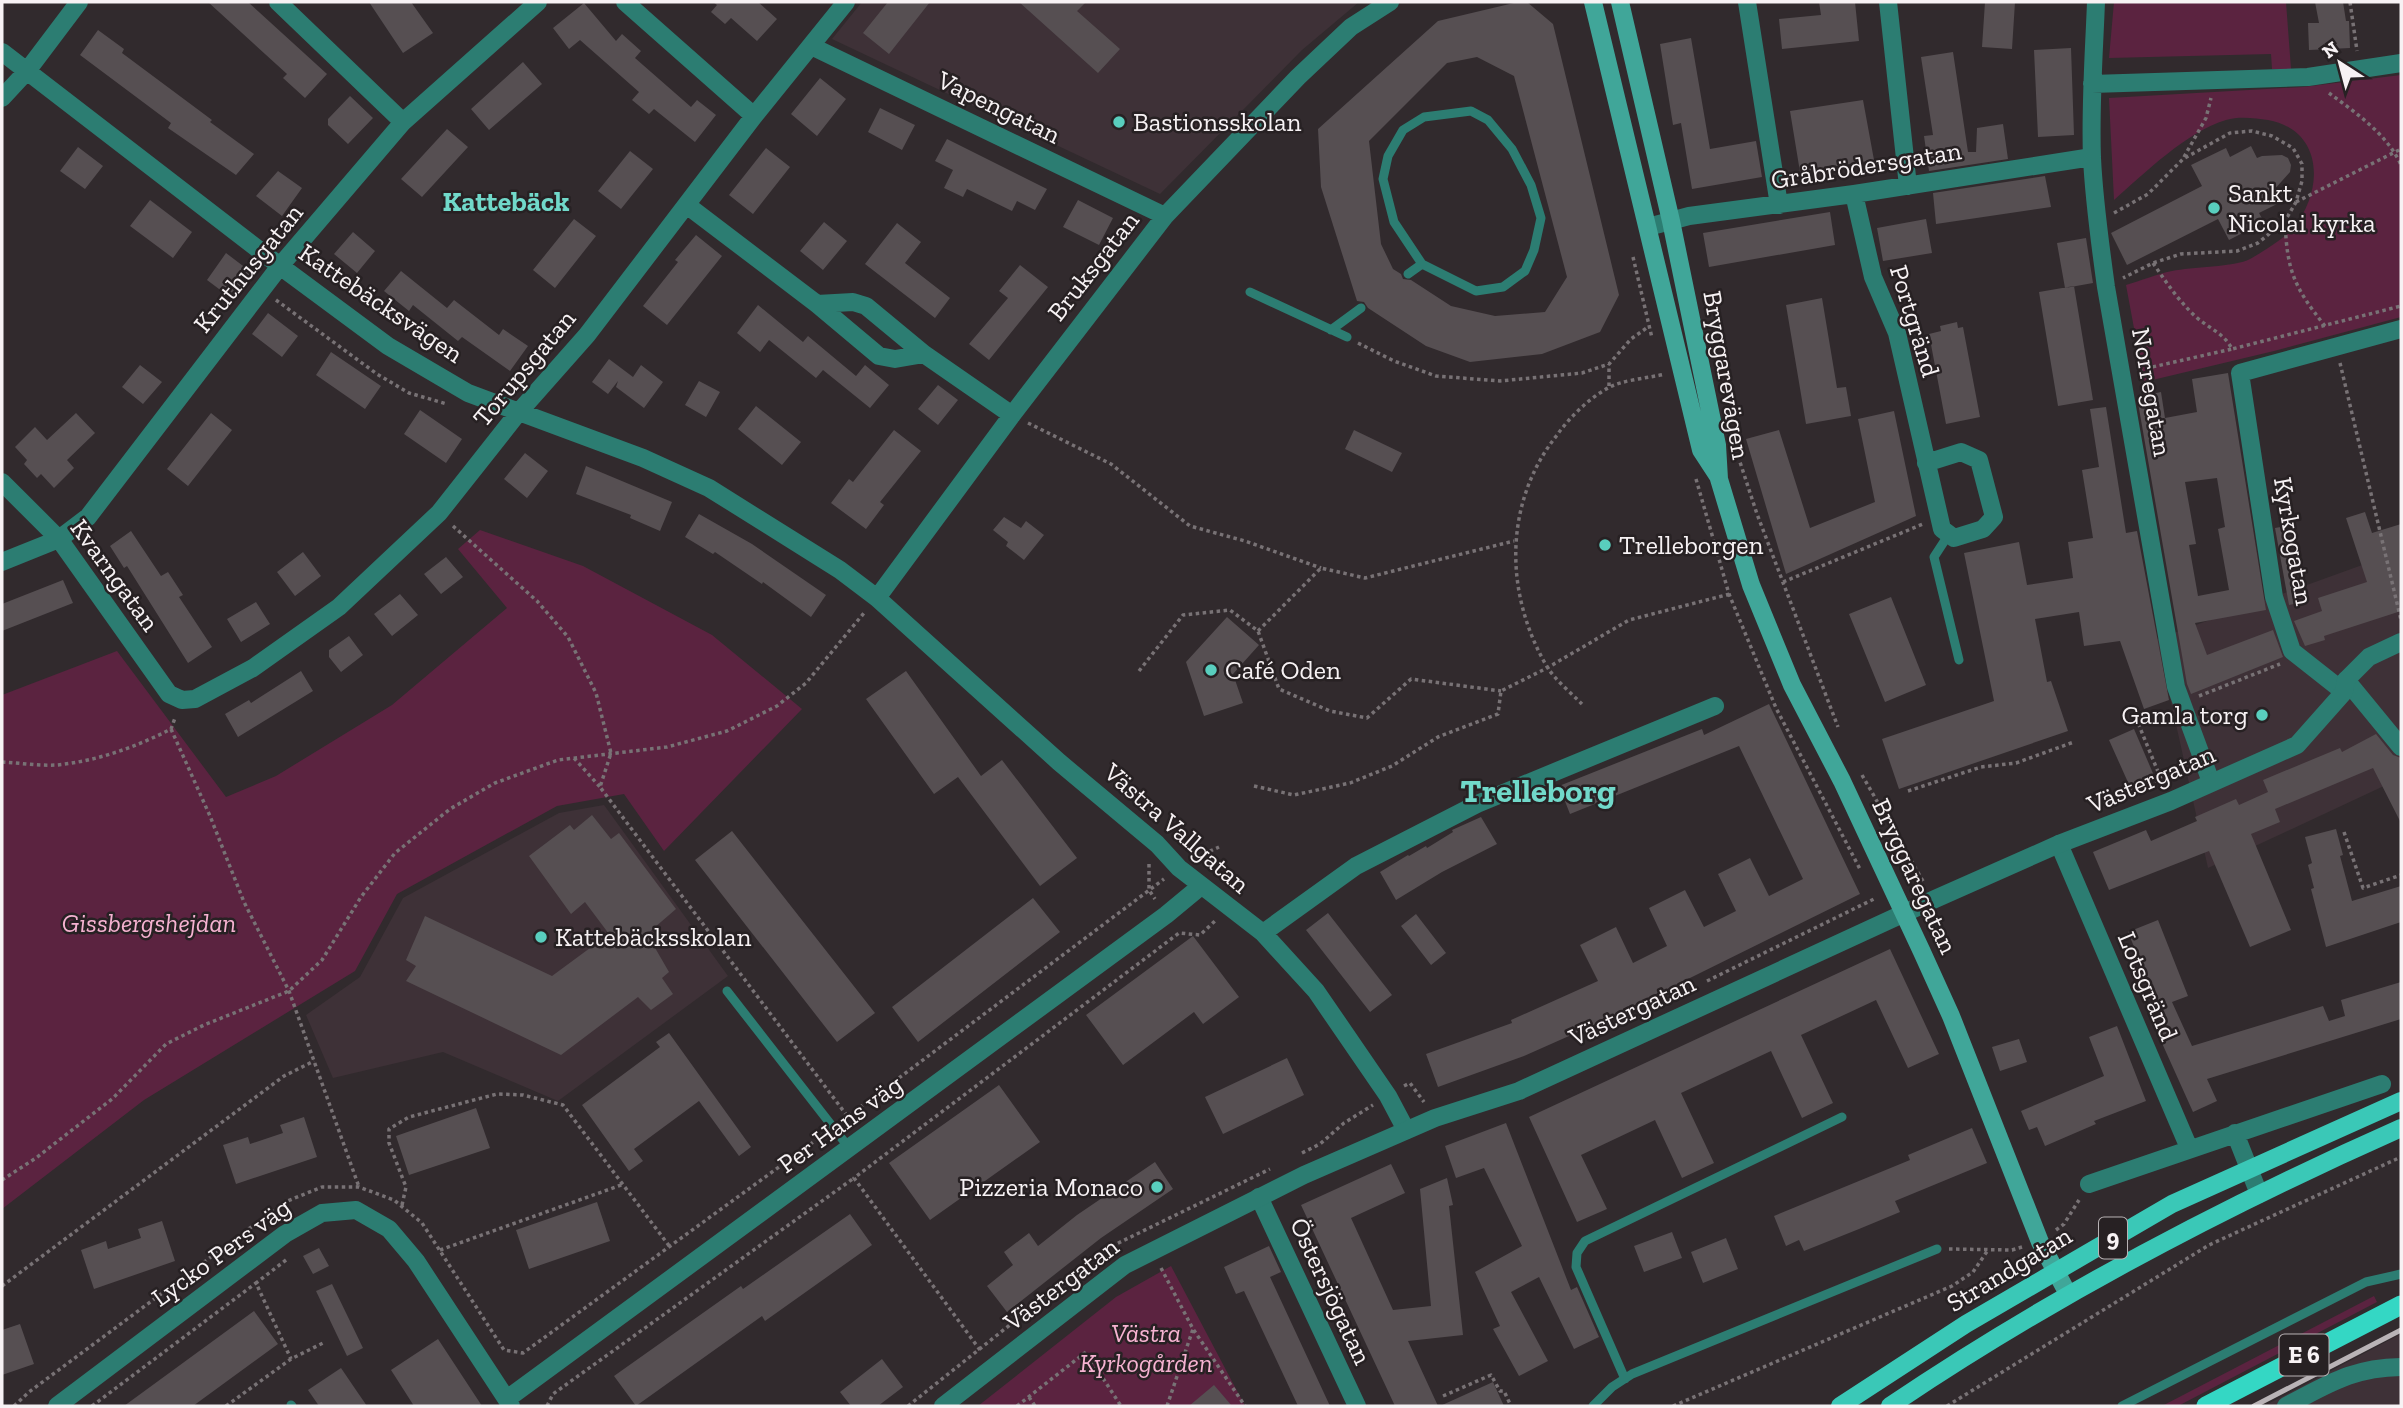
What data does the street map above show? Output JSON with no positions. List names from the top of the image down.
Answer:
{
  "streets": {
    "highway": ["E 6"],
    "main road": [
      "Bryggarevägen",
      "Bryggaregatan",
      "9",
      "Strandgatan"
    ],
    "street": [
      "Vapengatan",
      "Gråbrödersgatan",
      "Bruksgatan",
      "Kruthusgatan",
      "Kattebäcksvägen",
      "Portgränd",
      "Torupsgatan",
      "Norregatan",
      "Kyrkogatan",
      "Kvarngatan",
      "Västergatan",
      "Västra Vallgatan",
      "Lotsgränd",
      "Per Hans väg",
      "Lycko Pers väg",
      "Östersjögatan"
    ]
  },
  "crossings": [
    ["Vapengatan", "Bruksgatan"],
    ["Vapengatan", "Torupsgatan"],
    ["Gråbrödersgatan", "Portgränd"],
    ["Gråbrödersgatan", "Bryggarevägen"],
    ["Gråbrödersgatan", "Norregatan"],
    ["Bruksgatan", "Kattebäcksvägen"],
    ["Bruksgatan", "Västra Vallgatan"],
    ["Kruthusgatan", "Kattebäcksvägen"],
    ["Kruthusgatan", "Kvarngatan"],
    ["Kattebäcksvägen", "Torupsgatan"],
    ["Kattebäcksvägen", "Västra Vallgatan"],
    ["Torupsgatan", "Kvarngatan"],
    ["Bryggarevägen", "Bryggaregatan"],
    ["Norregatan", "Västergatan"],
    ["Kyrkogatan", "Västergatan"],
    ["Västergatan", "Västra Vallgatan"],
    ["Västergatan", "Bryggaregatan"],
    ["Västergatan", "Lotsgränd"],
    ["Västergatan", "Östersjögatan"],
    ["Västra Vallgatan", "Per Hans väg"],
    ["Bryggaregatan", "Strandgatan"],
    ["Per Hans väg", "Lycko Pers väg"]
  ],
  "districts": ["Kattebäck", "Trelleborg"],
  "parks": ["Gissbergshejdan", "Västra Kyrkogården"],
  "places": [
    "Bastionsskolan",
    "Sankt Nicolai kyrka",
    "Trelleborgen",
    "Café Oden",
    "Gamla torg",
    "Kattebäcksskolan",
    "Pizzeria Monaco"
  ],
  "north": "top left"
}
